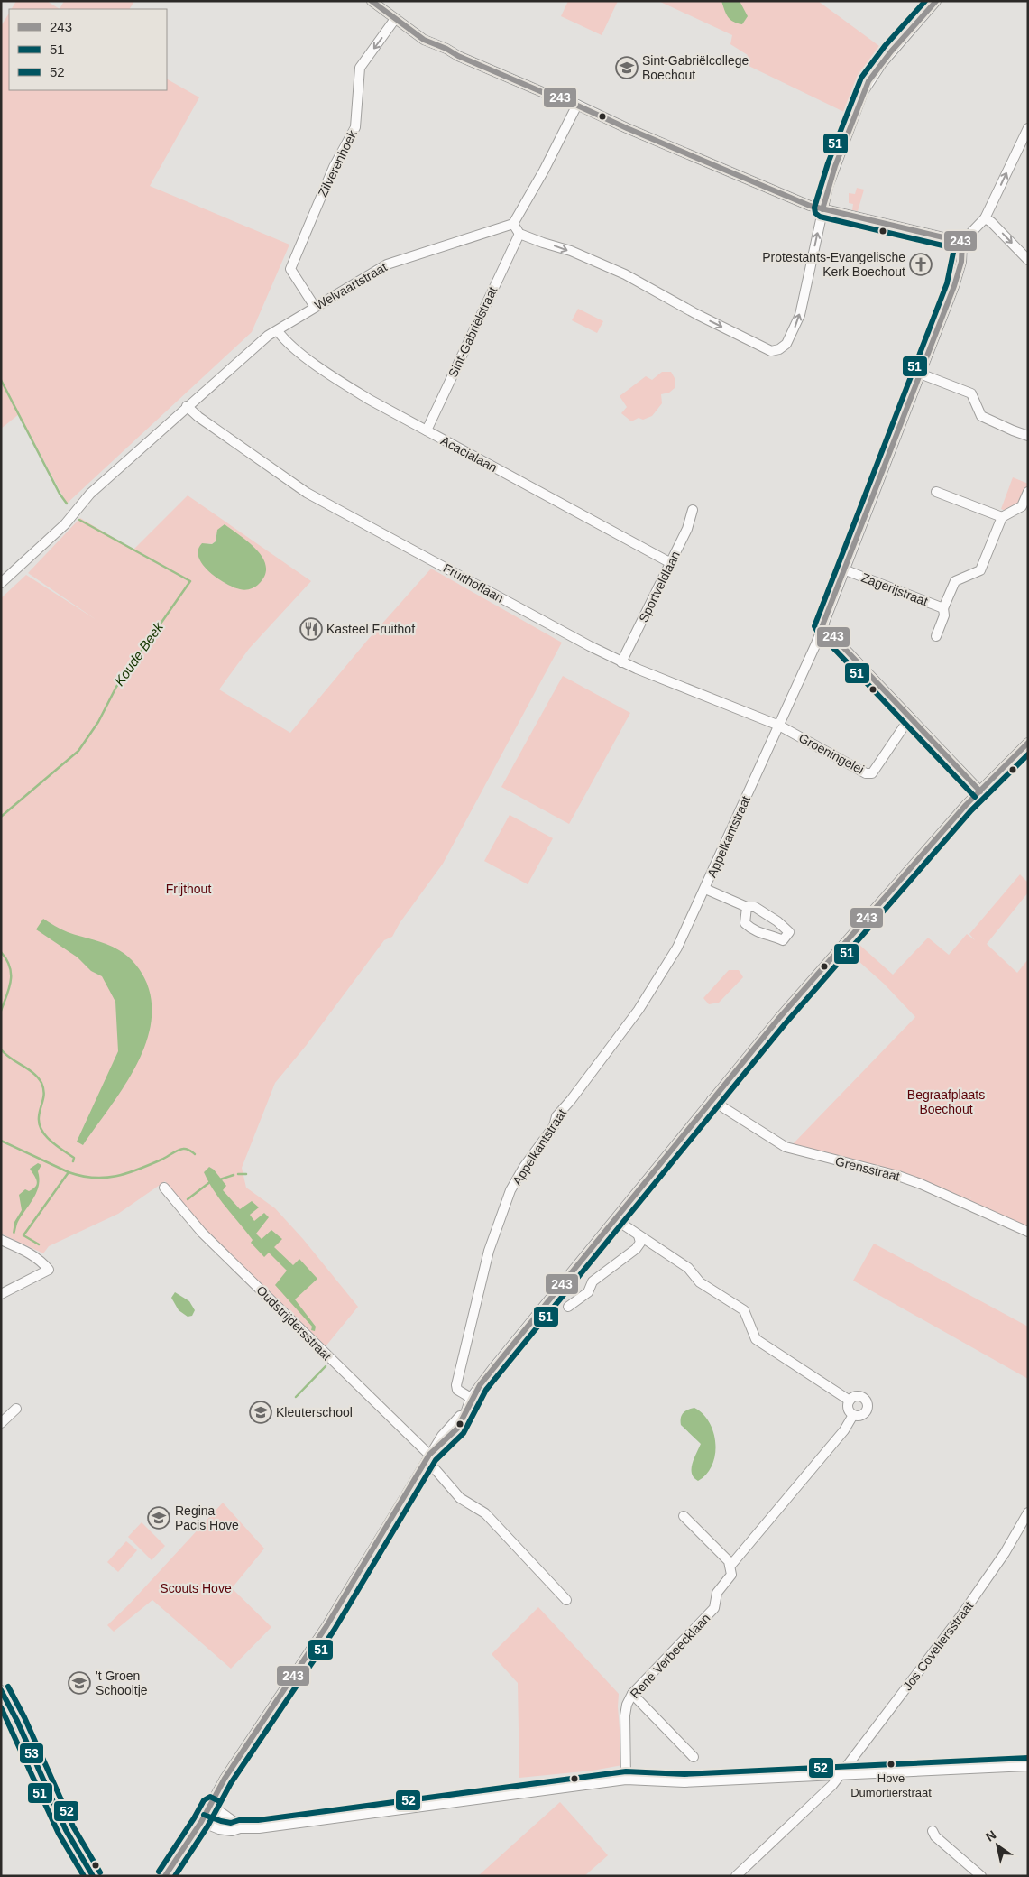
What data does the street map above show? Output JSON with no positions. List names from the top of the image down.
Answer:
{
  "streets": {
    "street": [
      "Zilverenhoek",
      "Welvaartstraat",
      "Sint-Gabriëlstraat",
      "Acacialaan",
      "Fruithoflaan",
      "Sportveldlaan",
      "Zagerijstraat",
      "Groeningelei",
      "Appelkantstraat",
      "Grensstraat",
      "Oudstrijdersstraat",
      "Jos Coveliersstraat",
      "René Verbeecklaan"
    ]
  },
  "crossings": [
    ["Zilverenhoek", "Welvaartstraat"],
    ["Welvaartstraat", "Acacialaan"],
    ["Welvaartstraat", "Fruithoflaan"],
    ["Sint-Gabriëlstraat", "Acacialaan"],
    ["Acacialaan", "Sportveldlaan"],
    ["Fruithoflaan", "Sportveldlaan"],
    ["Fruithoflaan", "Groeningelei"],
    ["Fruithoflaan", "Appelkantstraat"],
    ["Zagerijstraat", "Appelkantstraat"],
    ["Groeningelei", "Appelkantstraat"]
  ],
  "one_way": ["Zilverenhoek"],
  "water": ["Koude Beek"],
  "parks": ["Frijthout", "Begraafplaats Boechout", "Scouts Hove"],
  "places": {
    "school or university": [
      "Sint-Gabriëlcollege Boechout",
      "Kleuterschool",
      "Regina Pacis Hove",
      "'t Groen Schooltje"
    ],
    "church": ["Protestants-Evangelische Kerk Boechout"],
    "restaurant": ["Kasteel Fruithof"],
    "other": ["Hove Dumortierstraat"]
  },
  "lines": [
    "transit line 243",
    "transit line 51",
    "transit line 52",
    "transit line 53"
  ],
  "legend": ["243", "51", "52"],
  "north": "top left"
}
